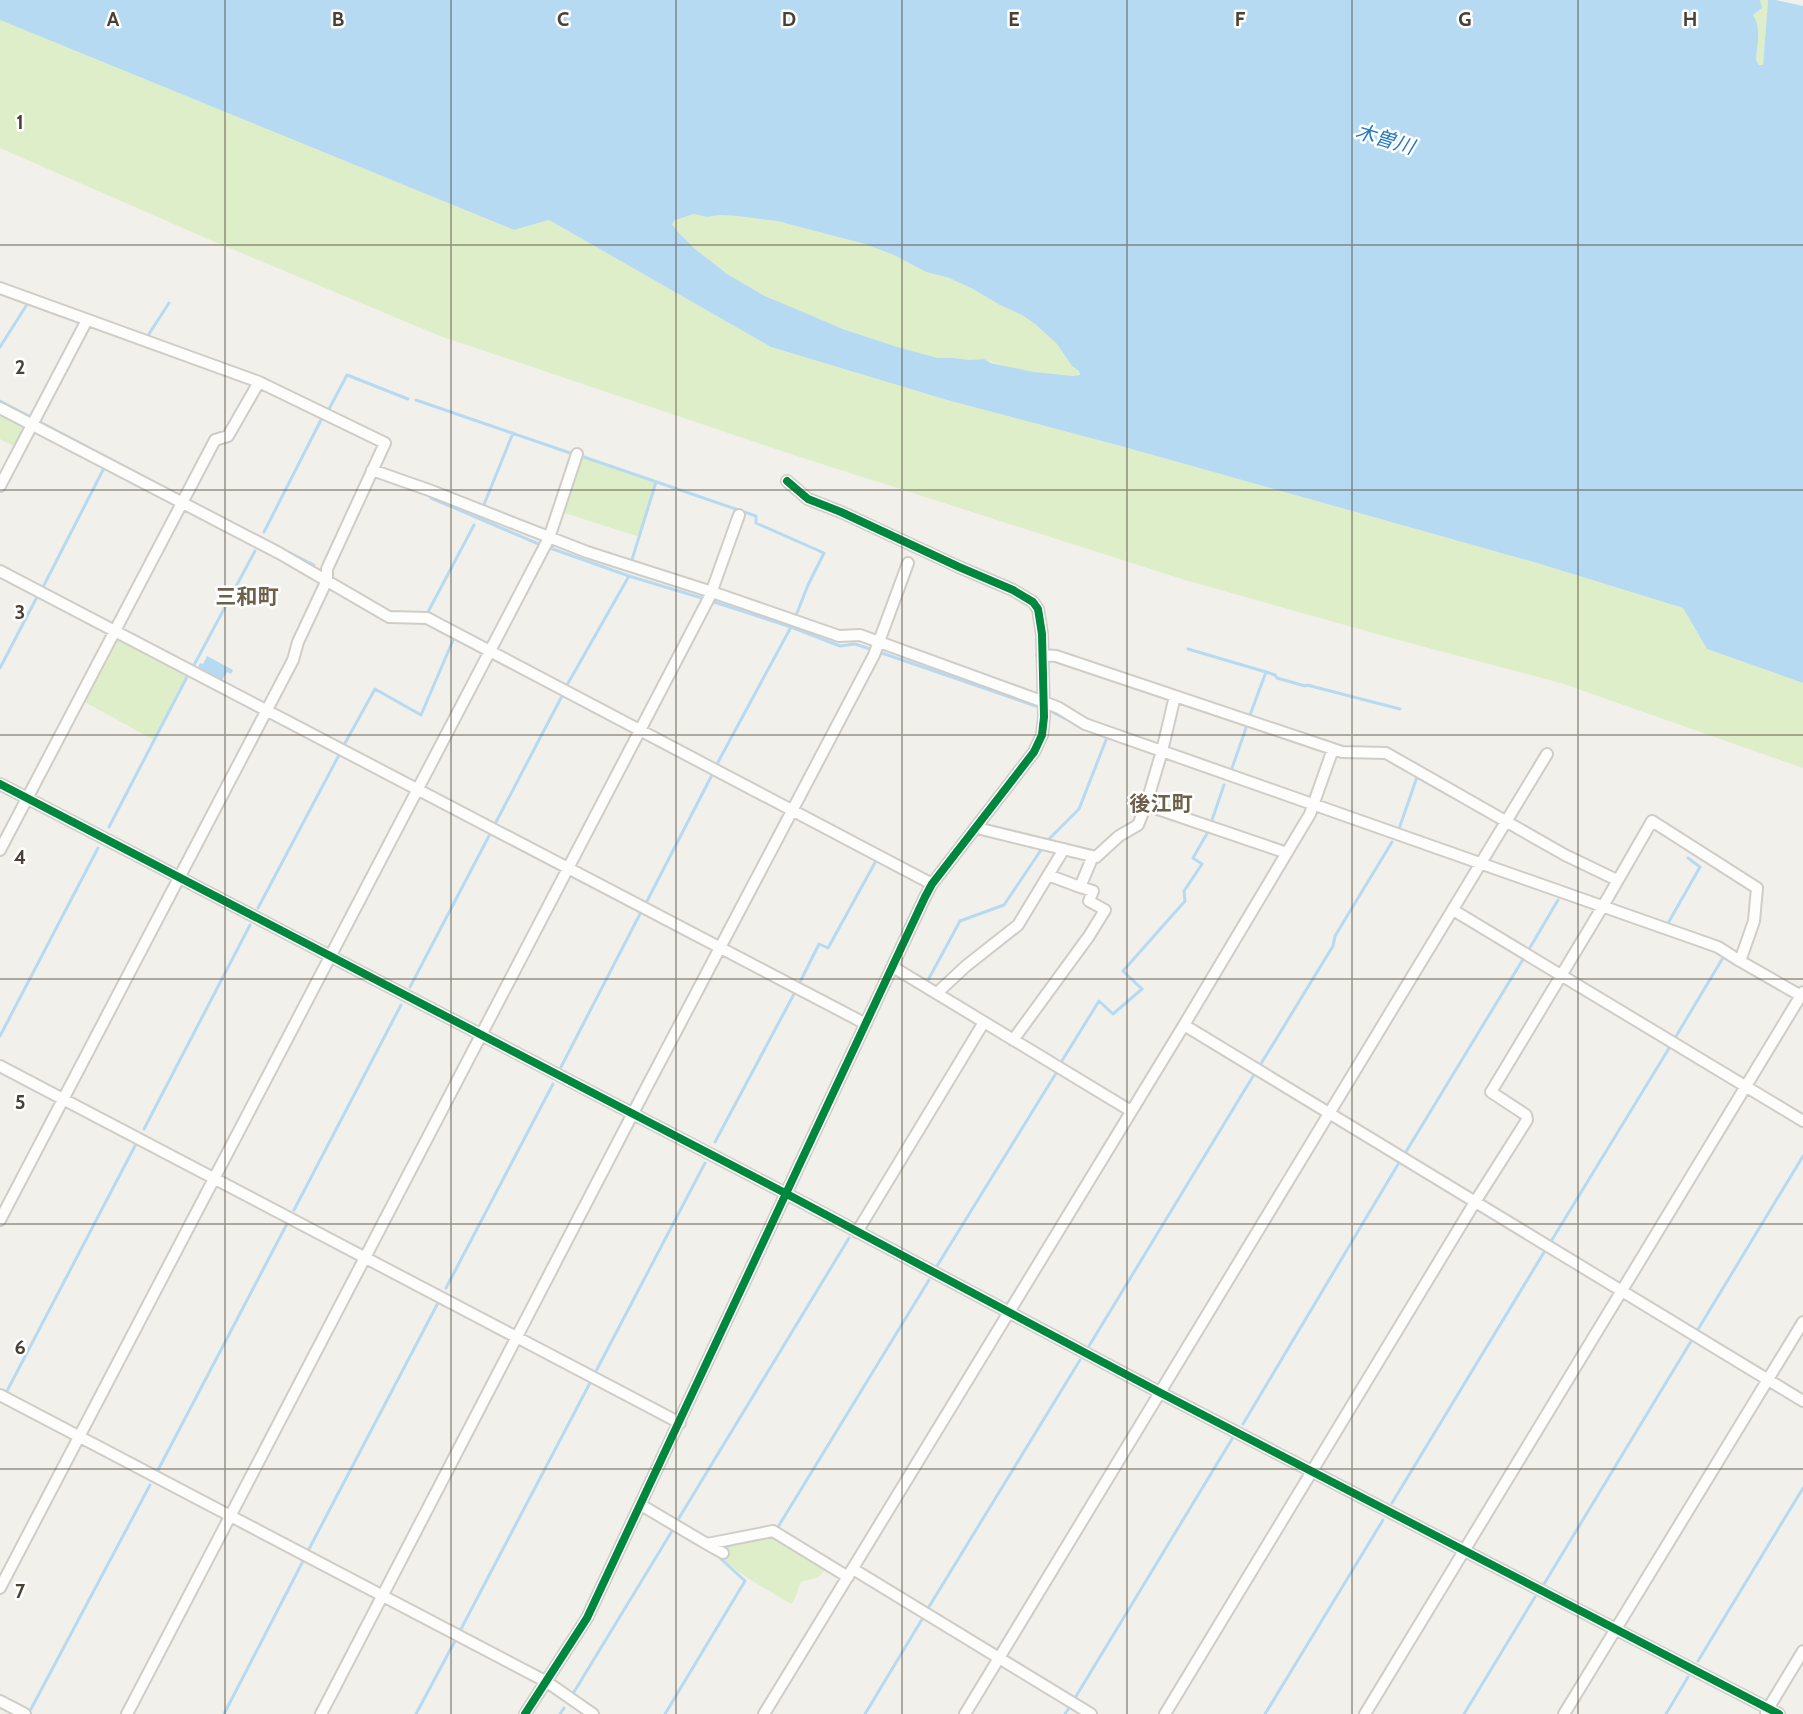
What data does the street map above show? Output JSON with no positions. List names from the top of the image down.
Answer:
{
  "districts": ["三和町", "後江町"],
  "water": ["木曽川"],
  "grid": {
    "columns": [
      "A",
      "B",
      "C",
      "D",
      "E",
      "F",
      "G",
      "H"
    ],
    "rows": [
      "1",
      "2",
      "3",
      "4",
      "5",
      "6",
      "7"
    ]
  }
}
